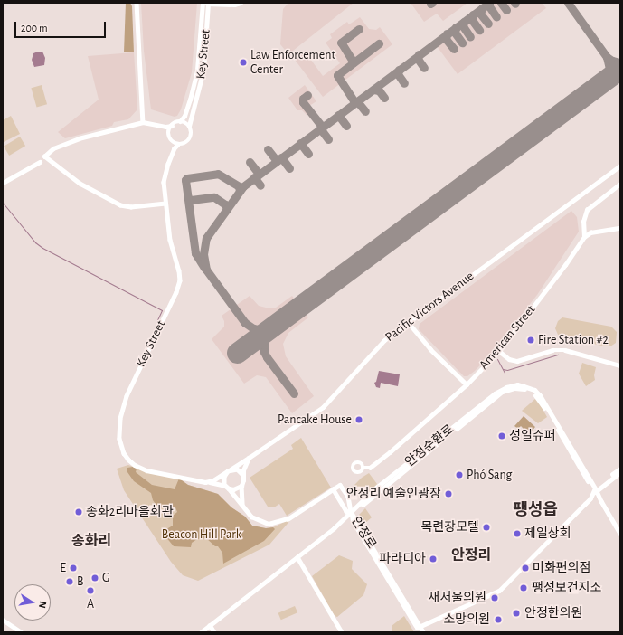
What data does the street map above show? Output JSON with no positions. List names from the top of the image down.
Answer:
{
  "streets": {
    "main road": [
      "Key Street",
      "Pacific Victors Avenue",
      "안정순환로",
      "안정로"
    ],
    "street": ["American Street"]
  },
  "crossings": [
    ["안정순환로", "안정로"]
  ],
  "districts": ["팽성읍", "송화리", "안정리"],
  "parks": ["Beacon Hill Park"],
  "places": [
    "Law Enforcement Center",
    "Fire Station #2",
    "Pancake House",
    "성일슈퍼",
    "Phó Sang",
    "안정리 예술인광장",
    "송화2리마을회관",
    "목련장모텔",
    "제일상회",
    "파라디아",
    "E",
    "미화편의점",
    "G",
    "B",
    "팽성보건지소",
    "A",
    "새서울의원",
    "안정한의원",
    "소망의원"
  ],
  "scale_bar": "200 m",
  "north": "right"
}
